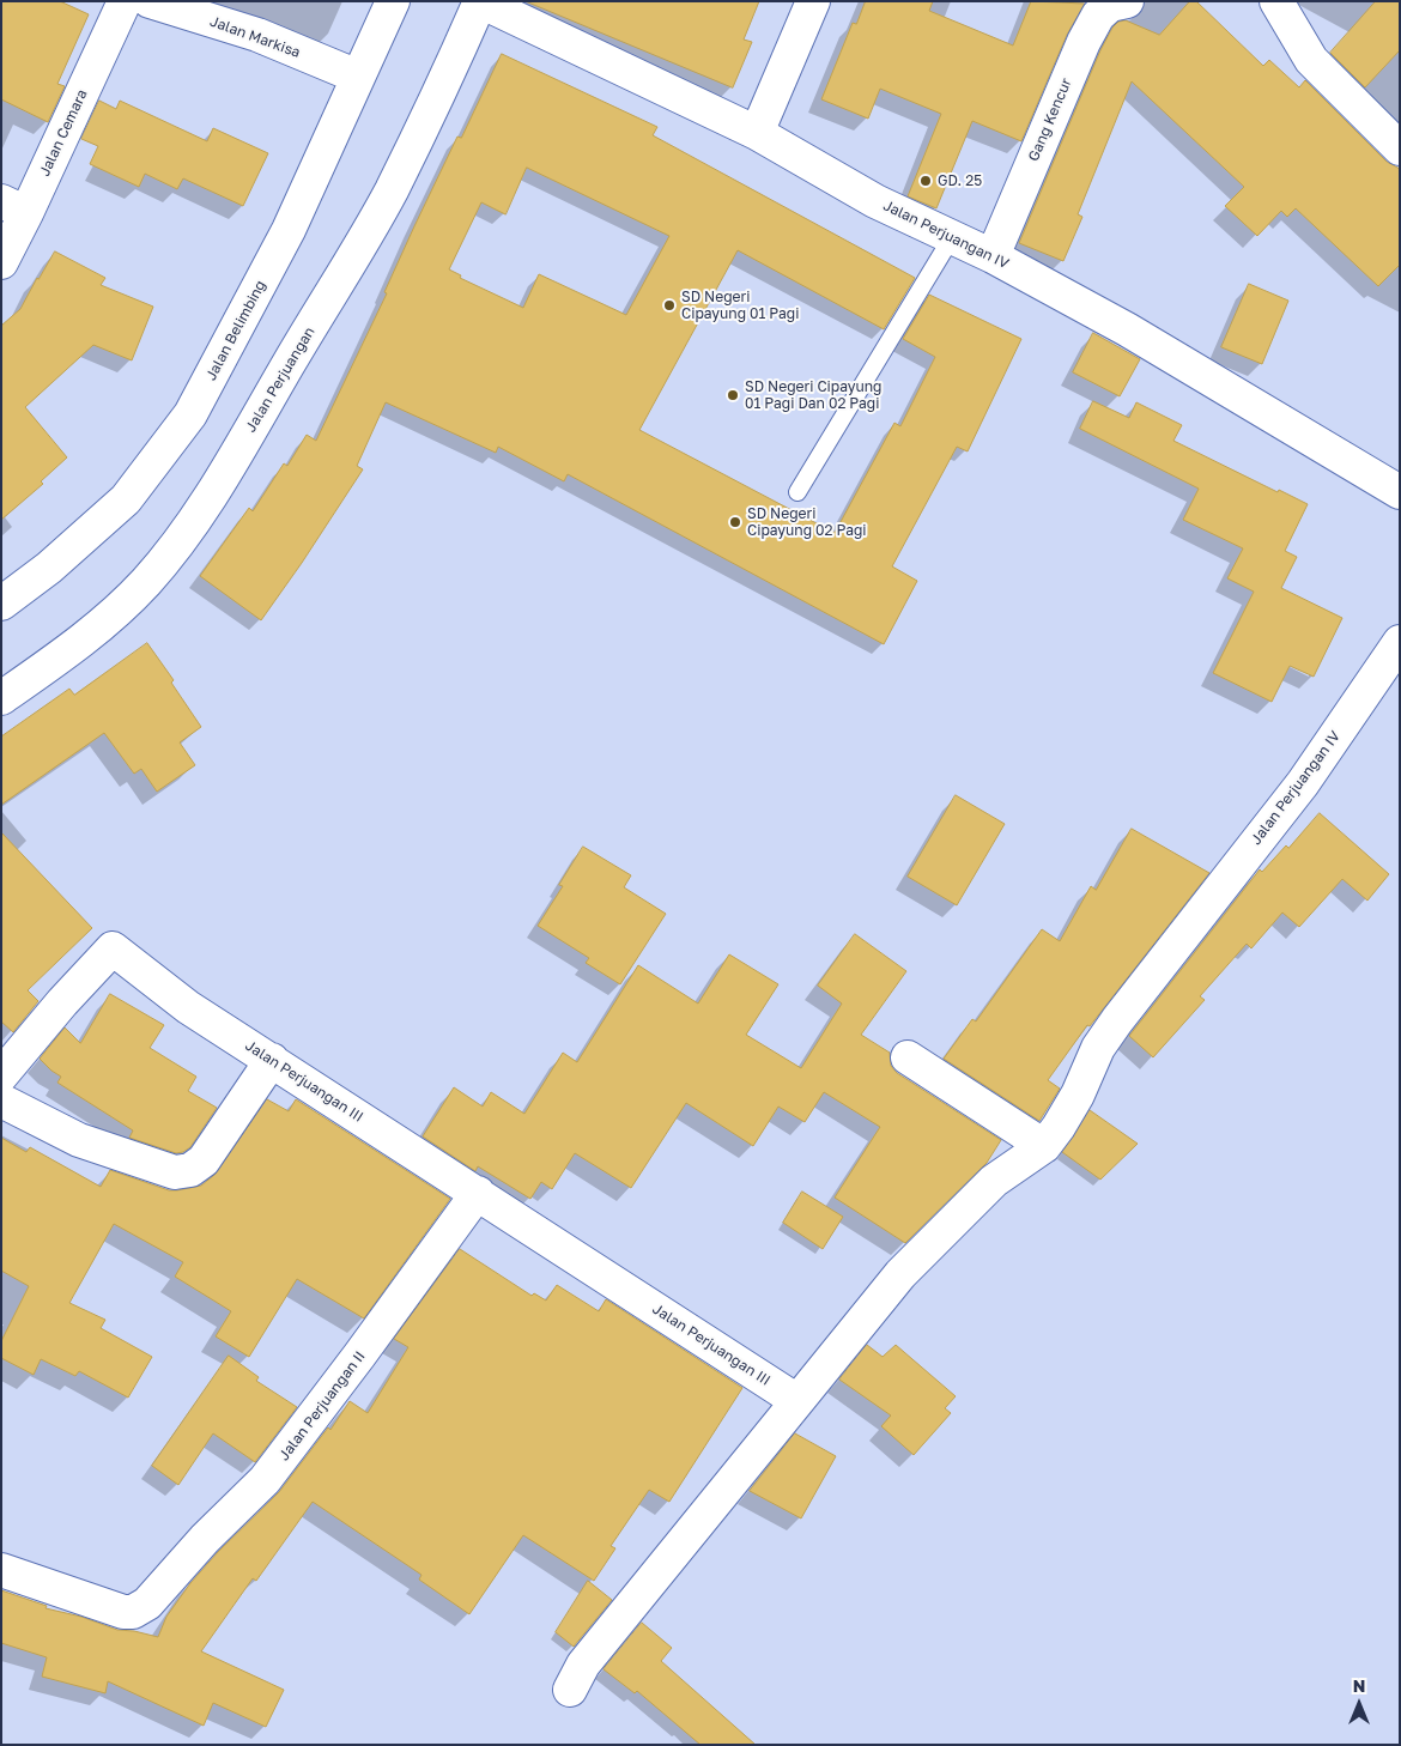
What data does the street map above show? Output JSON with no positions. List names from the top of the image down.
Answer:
{
  "streets": {
    "street": [
      "Jalan Markisa",
      "Gang Kencur",
      "Jalan Cemara",
      "Jalan Perjuangan IV",
      "Jalan Belimbing",
      "Jalan Perjuangan",
      "Jalan Perjuangan III",
      "Jalan Perjuangan II"
    ]
  },
  "crossings": [
    ["Jalan Markisa", "Jalan Belimbing"],
    ["Gang Kencur", "Jalan Perjuangan IV"],
    ["Jalan Perjuangan IV", "Jalan Perjuangan"],
    ["Jalan Perjuangan III", "Jalan Perjuangan II"]
  ],
  "places": [
    "GD. 25",
    "SD Negeri Cipayung 01 Pagi",
    "SD Negeri Cipayung 01 Pagi Dan 02 Pagi",
    "SD Negeri Cipayung 02 Pagi"
  ],
  "north": "top"
}
